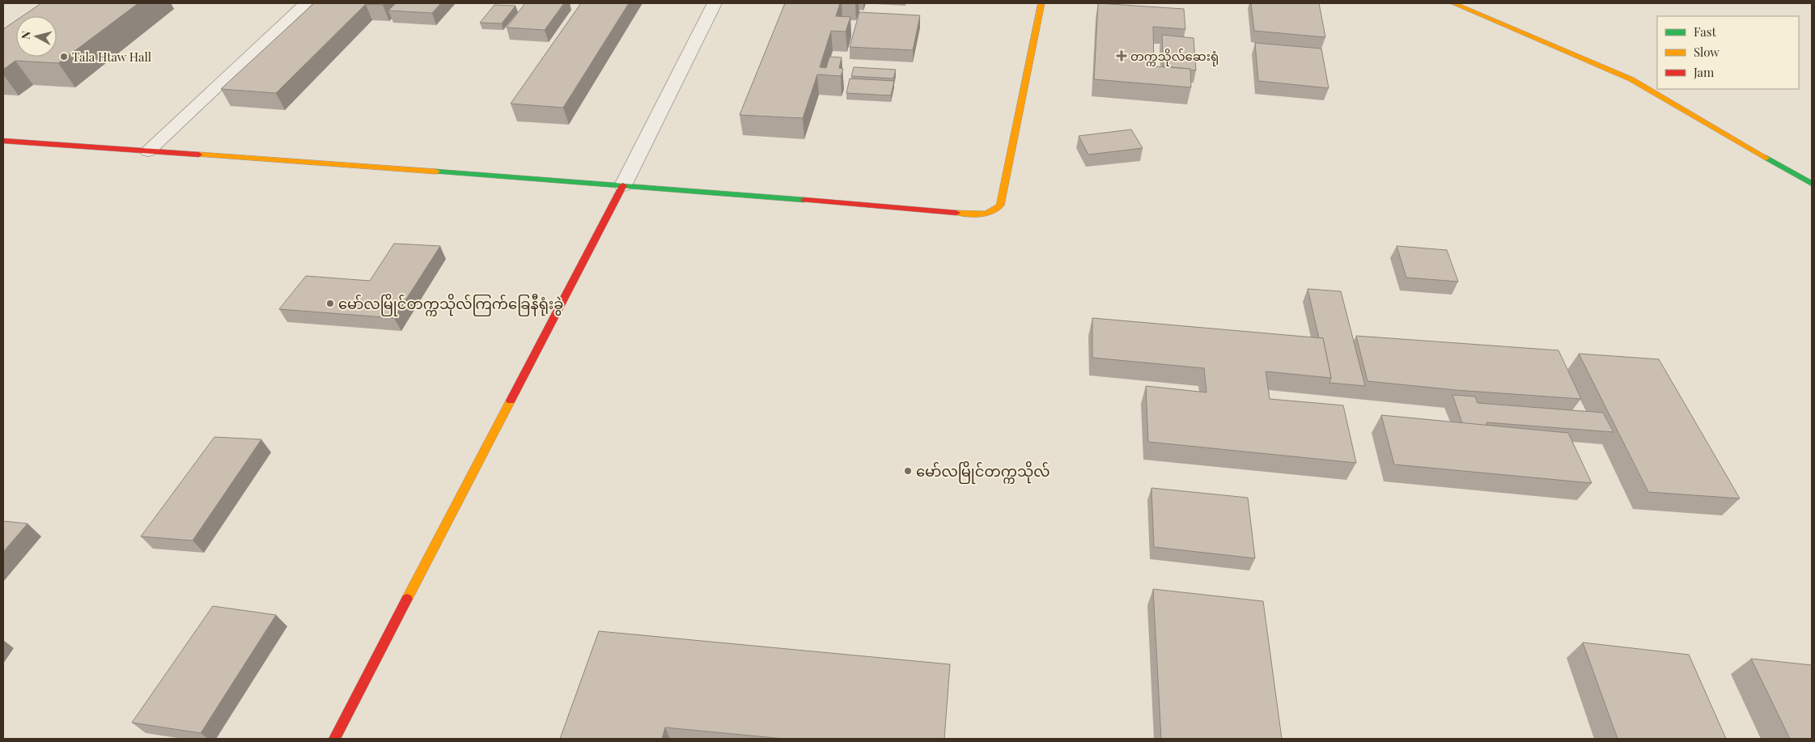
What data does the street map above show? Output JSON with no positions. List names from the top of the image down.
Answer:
{
  "places": {
    "health": ["တက္ကသိုလ်ဆေးရုံ"],
    "other": ["Tala Htaw Hall", "မော်လမြိုင်တက္ကသိုလ်ကြက်ခြေနီရုံးခွဲ", "မော်လမြိုင်တက္ကသိုလ်"]
  },
  "legend": ["Fast", "Slow", "Jam"],
  "north": "left"
}
